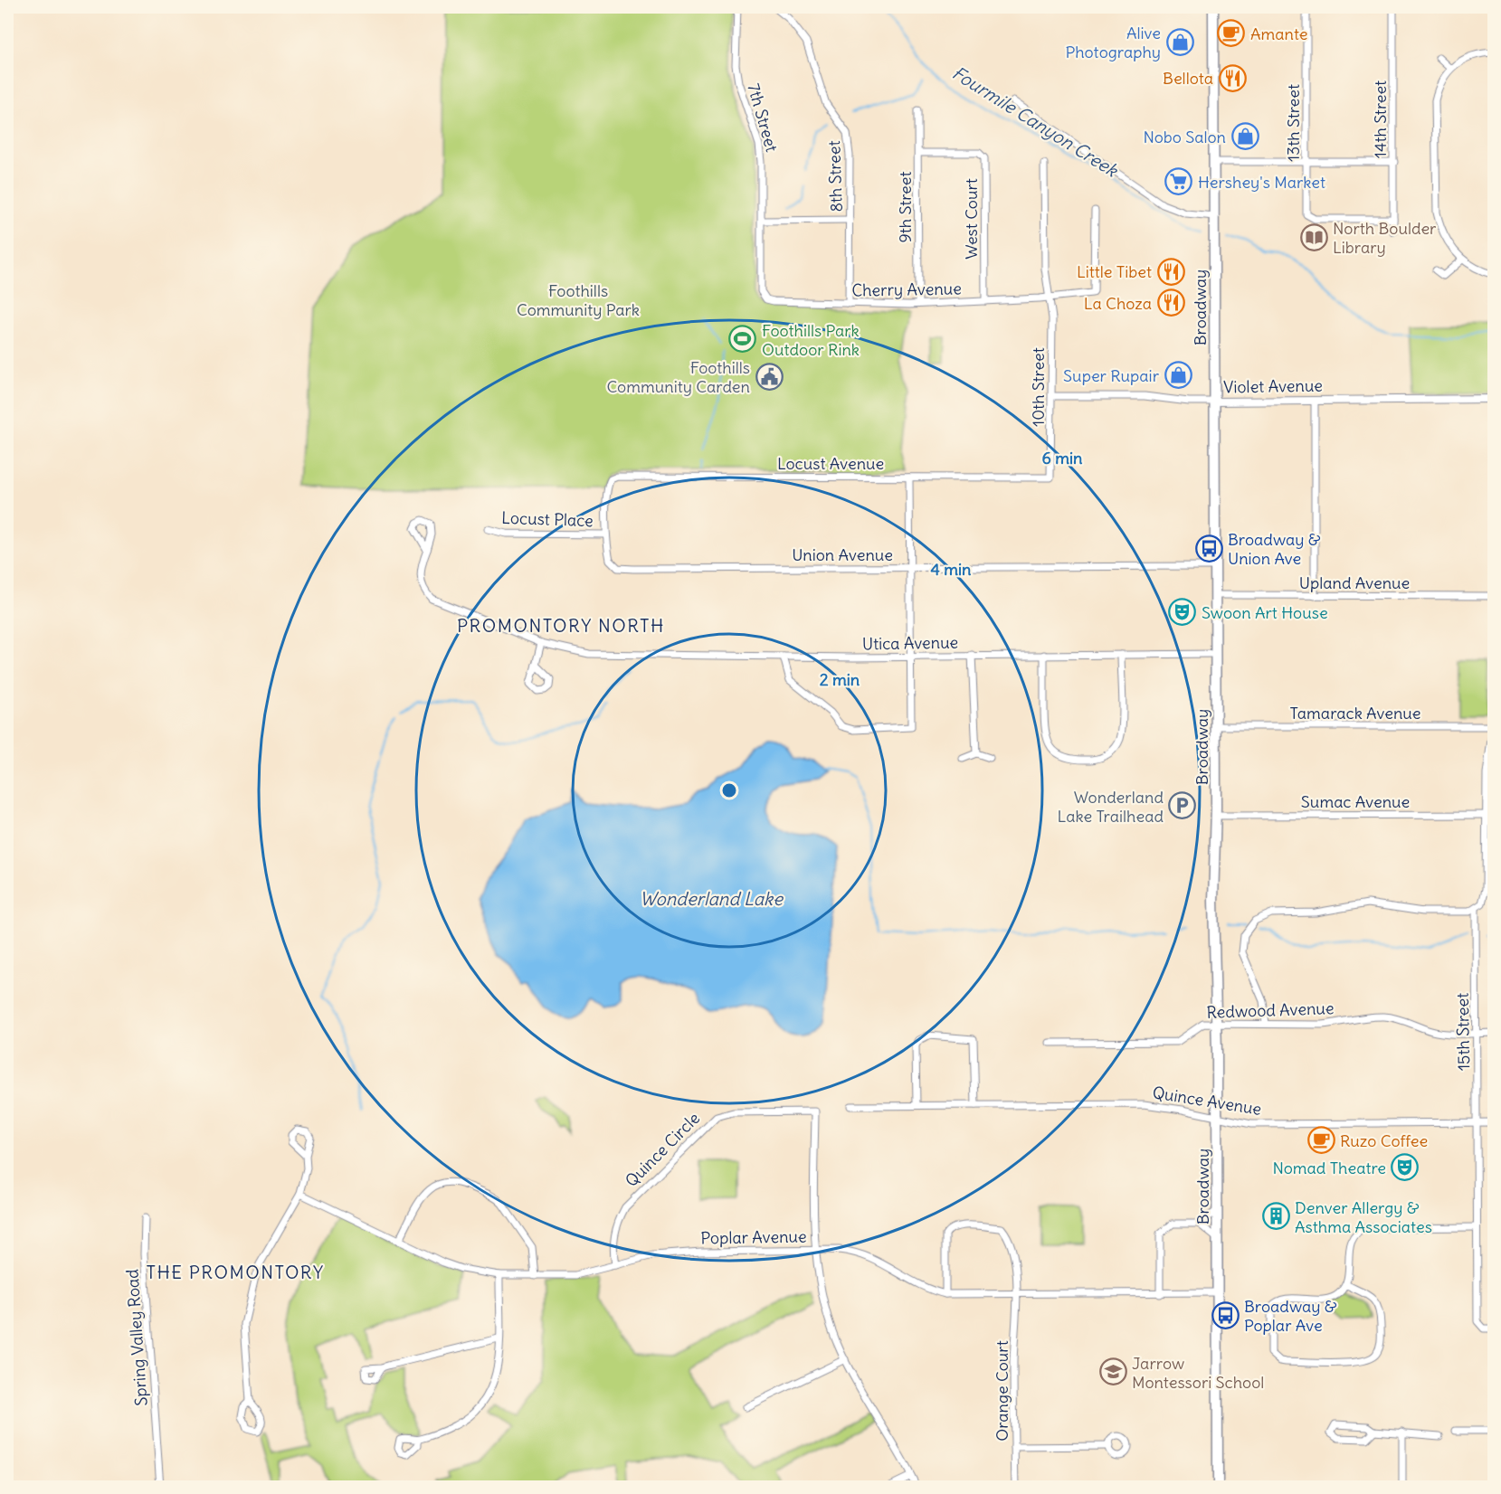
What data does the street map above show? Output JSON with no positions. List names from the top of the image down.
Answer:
{
  "streets": {
    "main road": ["Broadway"],
    "street": [
      "7th Street",
      "14th Street",
      "13th Street",
      "8th Street",
      "9th Street",
      "West Court",
      "Cherry Avenue",
      "Violet Avenue",
      "10th Street",
      "Locust Avenue",
      "Locust Place",
      "Union Avenue",
      "Upland Avenue",
      "Utica Avenue",
      "Tamarack Avenue",
      "Sumac Avenue",
      "Redwood Avenue",
      "15th Street",
      "Quince Avenue",
      "Quince Circle",
      "Poplar Avenue",
      "Spring Valley Road",
      "Orange Court"
    ]
  },
  "crossings": [
    ["7th Street", "Cherry Avenue"],
    ["14th Street", "13th Street"],
    ["8th Street", "Cherry Avenue"],
    ["9th Street", "West Court"],
    ["9th Street", "Cherry Avenue"],
    ["West Court", "Cherry Avenue"],
    ["Cherry Avenue", "10th Street"],
    ["Broadway", "Violet Avenue"],
    ["Broadway", "Union Avenue"],
    ["Broadway", "Upland Avenue"],
    ["Broadway", "Utica Avenue"],
    ["Broadway", "Tamarack Avenue"],
    ["Broadway", "Sumac Avenue"],
    ["Broadway", "Redwood Avenue"],
    ["Broadway", "Quince Avenue"],
    ["Broadway", "Poplar Avenue"],
    ["Violet Avenue", "10th Street"],
    ["10th Street", "Locust Avenue"],
    ["Locust Avenue", "Locust Place"],
    ["Locust Avenue", "Union Avenue"],
    ["Locust Place", "Union Avenue"],
    ["Tamarack Avenue", "15th Street"],
    ["Sumac Avenue", "15th Street"],
    ["Redwood Avenue", "15th Street"],
    ["15th Street", "Quince Avenue"],
    ["Quince Circle", "Poplar Avenue"],
    ["Poplar Avenue", "Orange Court"]
  ],
  "districts": ["PROMONTORY NORTH", "THE PROMONTORY"],
  "water": ["Fourmile Canyon Creek", "Wonderland Lake"],
  "parks": ["Foothills Community Park"],
  "places": {
    "cafe": ["Amante", "Ruzo Coffee"],
    "shop": ["Alive Photography", "Nobo Salon", "Super Rupair"],
    "restaurant": ["Bellota", "Little Tibet", "La Choza"],
    "supermarket": ["Hershey's Market"],
    "library": ["North Boulder Library"],
    "sports": ["Foothills Park Outdoor Rink"],
    "public building": ["Foothills Community Carden"],
    "bus stop": ["Broadway & Union Ave", "Broadway & Poplar Ave"],
    "theatre": ["Swoon Art House", "Nomad Theatre"],
    "parking": ["Wonderland Lake Trailhead"],
    "building": ["Denver Allergy & Asthma Associates"],
    "school or university": ["Jarrow Montessori School"]
  },
  "rings": ["6 min", "4 min", "2 min"]
}
